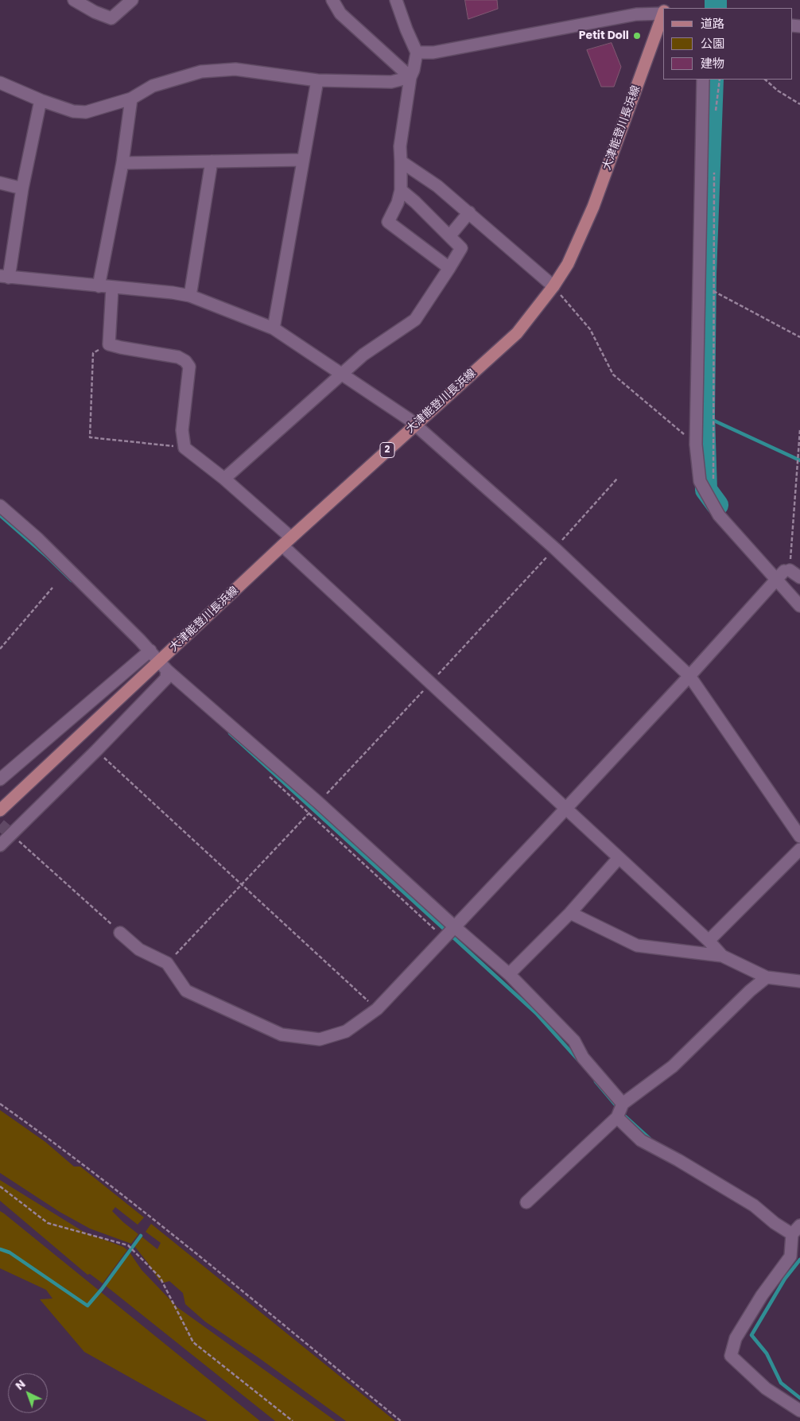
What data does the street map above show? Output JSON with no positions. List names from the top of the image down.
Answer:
{
  "streets": {
    "main road": ["大津能登川長浜線", "2"]
  },
  "places": ["Petit Doll"],
  "legend": ["道路", "公園", "建物"],
  "north": "top left"
}
